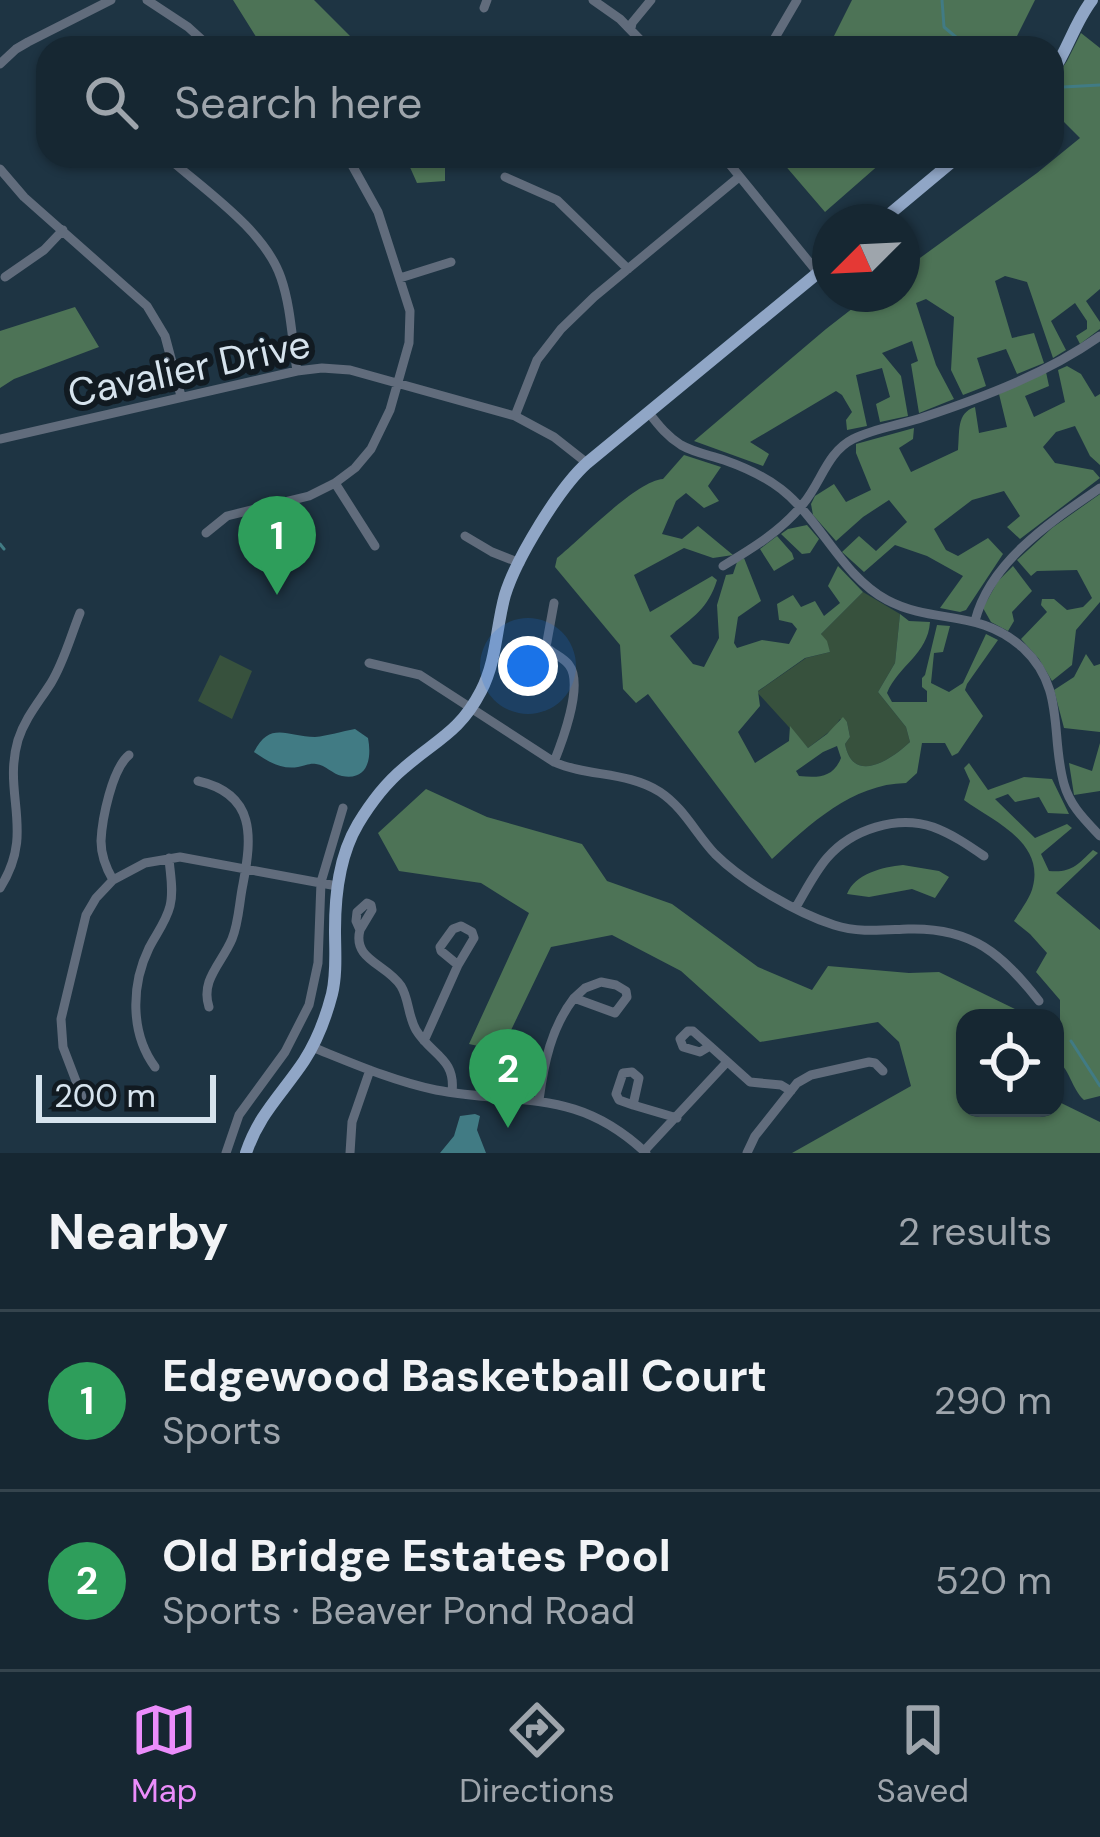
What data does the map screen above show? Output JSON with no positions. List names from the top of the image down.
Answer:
{
  "streets": {
    "street": ["Cavalier Drive"]
  },
  "scale_bar": "200 m",
  "north": "bottom left",
  "page": {
    "search": "Search here",
    "pins": ["1", "2"],
    "scale": "200 m",
    "heading": ["Nearby", "2 results"],
    "list": [
      {
        "mark": "1",
        "name": "Edgewood Basketball Court",
        "note": "Sports",
        "value": "290 m"
      },
      {
        "mark": "2",
        "name": "Old Bridge Estates Pool",
        "note": "Sports · Beaver Pond Road",
        "value": "520 m"
      }
    ],
    "nav": ["Map", "Directions", "Saved"]
  }
}
